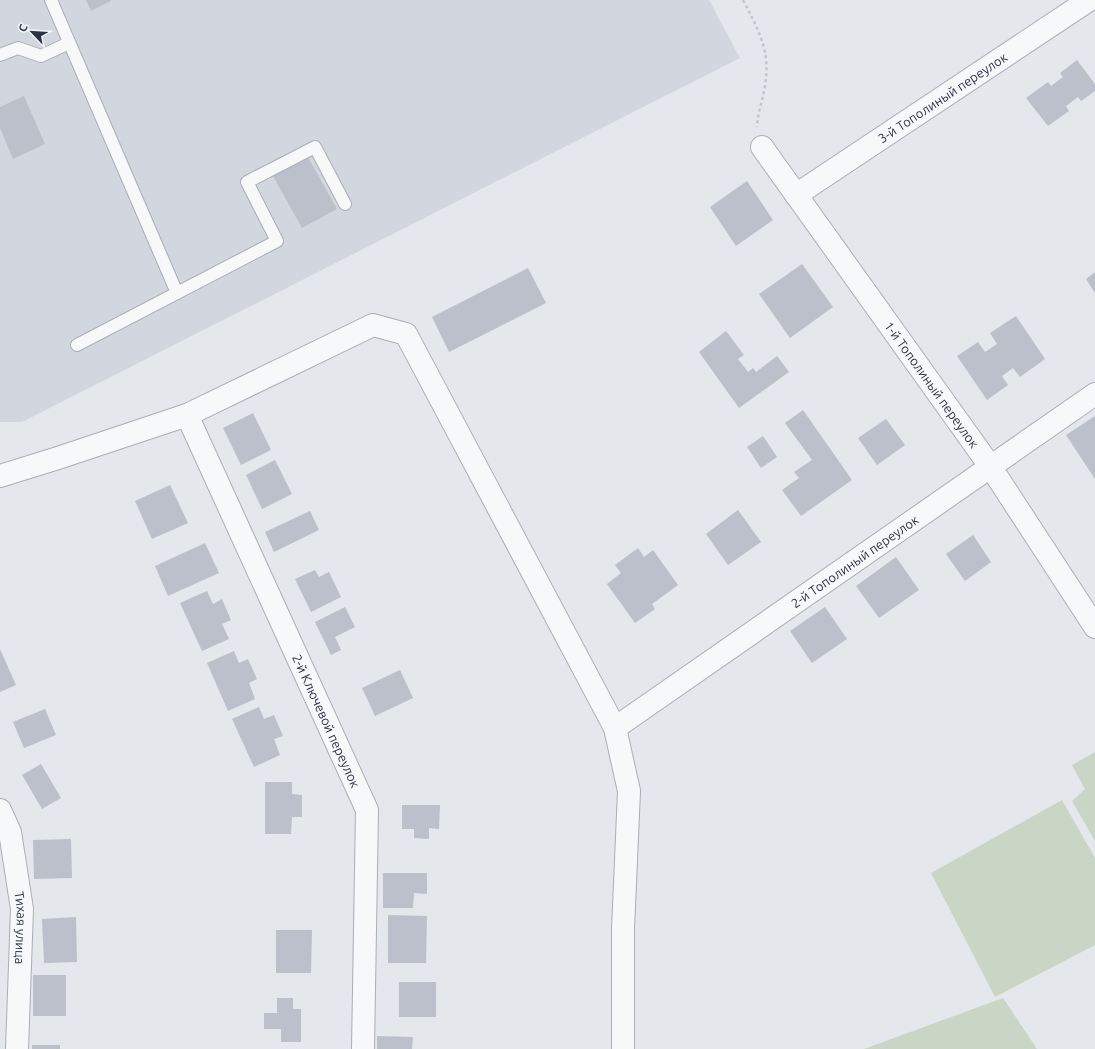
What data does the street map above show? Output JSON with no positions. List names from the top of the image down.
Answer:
{
  "streets": {
    "street": [
      "3-й Тополиный переулок",
      "1-й Тополиный переулок",
      "2-й Тополиный переулок",
      "2-й Ключевой переулок",
      "Тихая улица"
    ]
  },
  "crossings": [
    ["3-й Тополиный переулок", "1-й Тополиный переулок"],
    ["1-й Тополиный переулок", "2-й Тополиный переулок"]
  ],
  "north": "top left"
}
